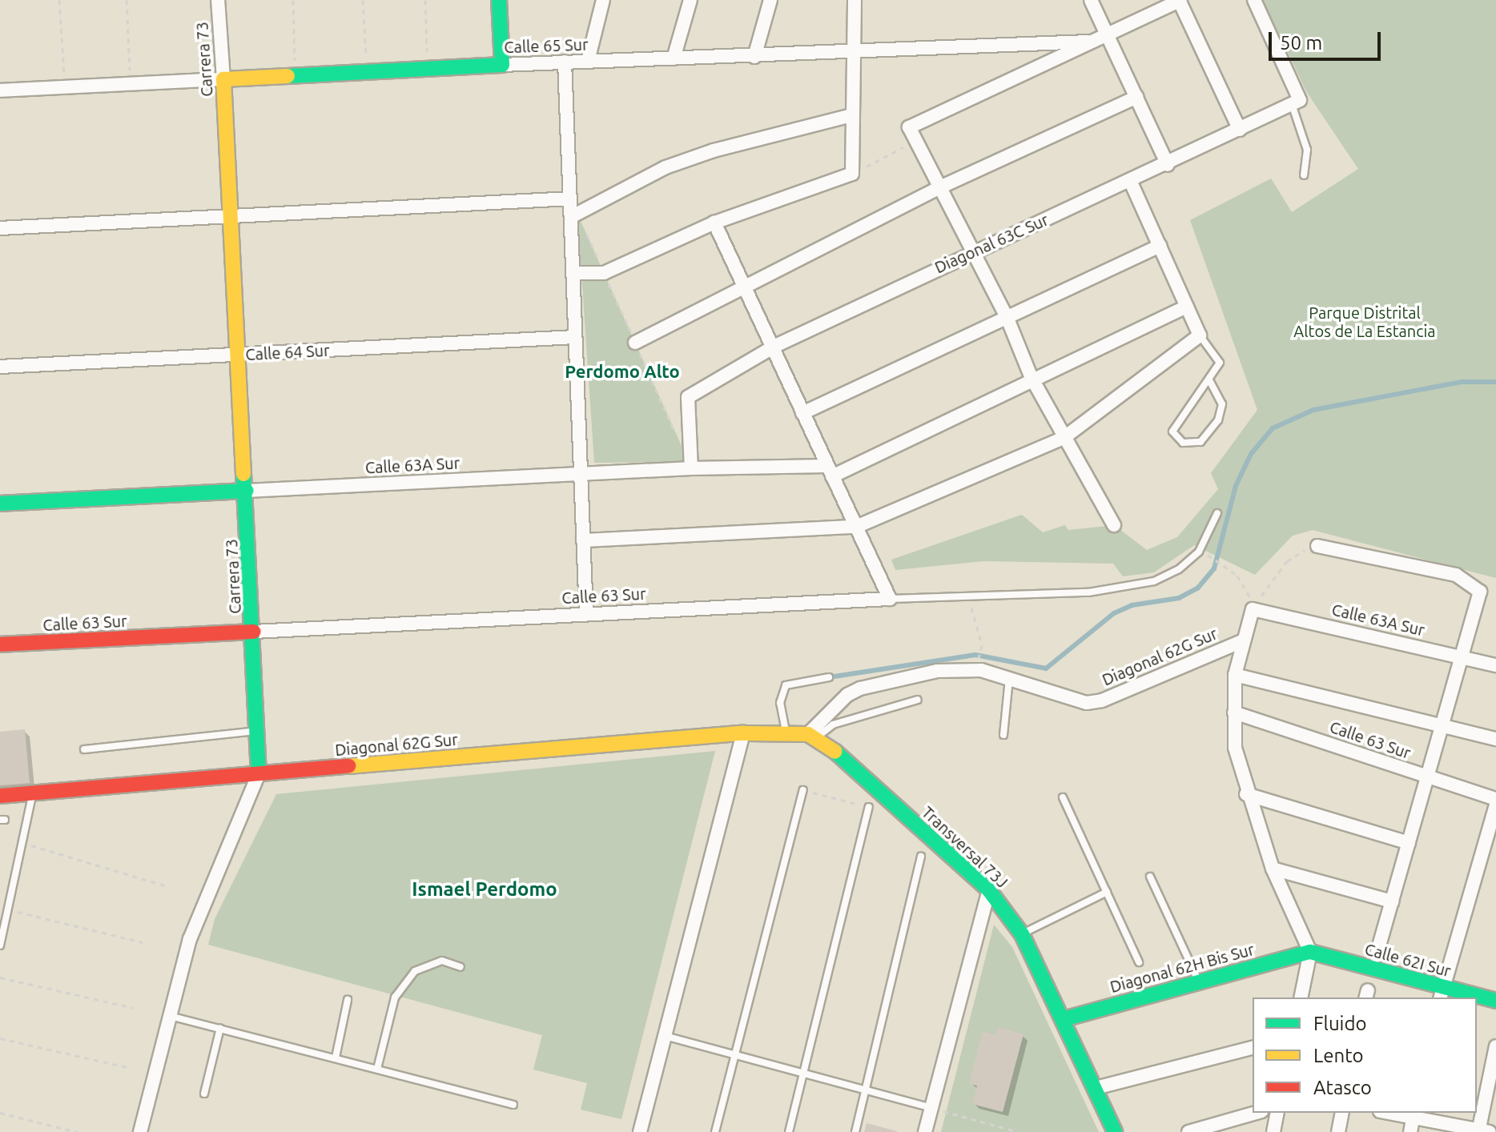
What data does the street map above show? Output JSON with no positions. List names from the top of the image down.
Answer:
{
  "streets": {
    "street": [
      "Calle 65 Sur",
      "Carrera 73",
      "Diagonal 63C Sur",
      "Calle 64 Sur",
      "Calle 63A Sur",
      "Calle 63 Sur",
      "Diagonal 62G Sur",
      "Transversal 73J",
      "Calle 62I Sur",
      "Diagonal 62H Bis Sur"
    ]
  },
  "crossings": [
    ["Calle 65 Sur", "Carrera 73"],
    ["Carrera 73", "Calle 64 Sur"],
    ["Carrera 73", "Calle 63A Sur"],
    ["Carrera 73", "Calle 63 Sur"],
    ["Carrera 73", "Diagonal 62G Sur"],
    ["Diagonal 63C Sur", "Calle 63A Sur"],
    ["Diagonal 62G Sur", "Transversal 73J"],
    ["Transversal 73J", "Diagonal 62H Bis Sur"],
    ["Calle 62I Sur", "Diagonal 62H Bis Sur"]
  ],
  "districts": ["Perdomo Alto", "Ismael Perdomo"],
  "parks": ["Parque Distrital Altos de La Estancia"],
  "legend": ["Fluido", "Lento", "Atasco"],
  "scale_bar": "50 m"
}
